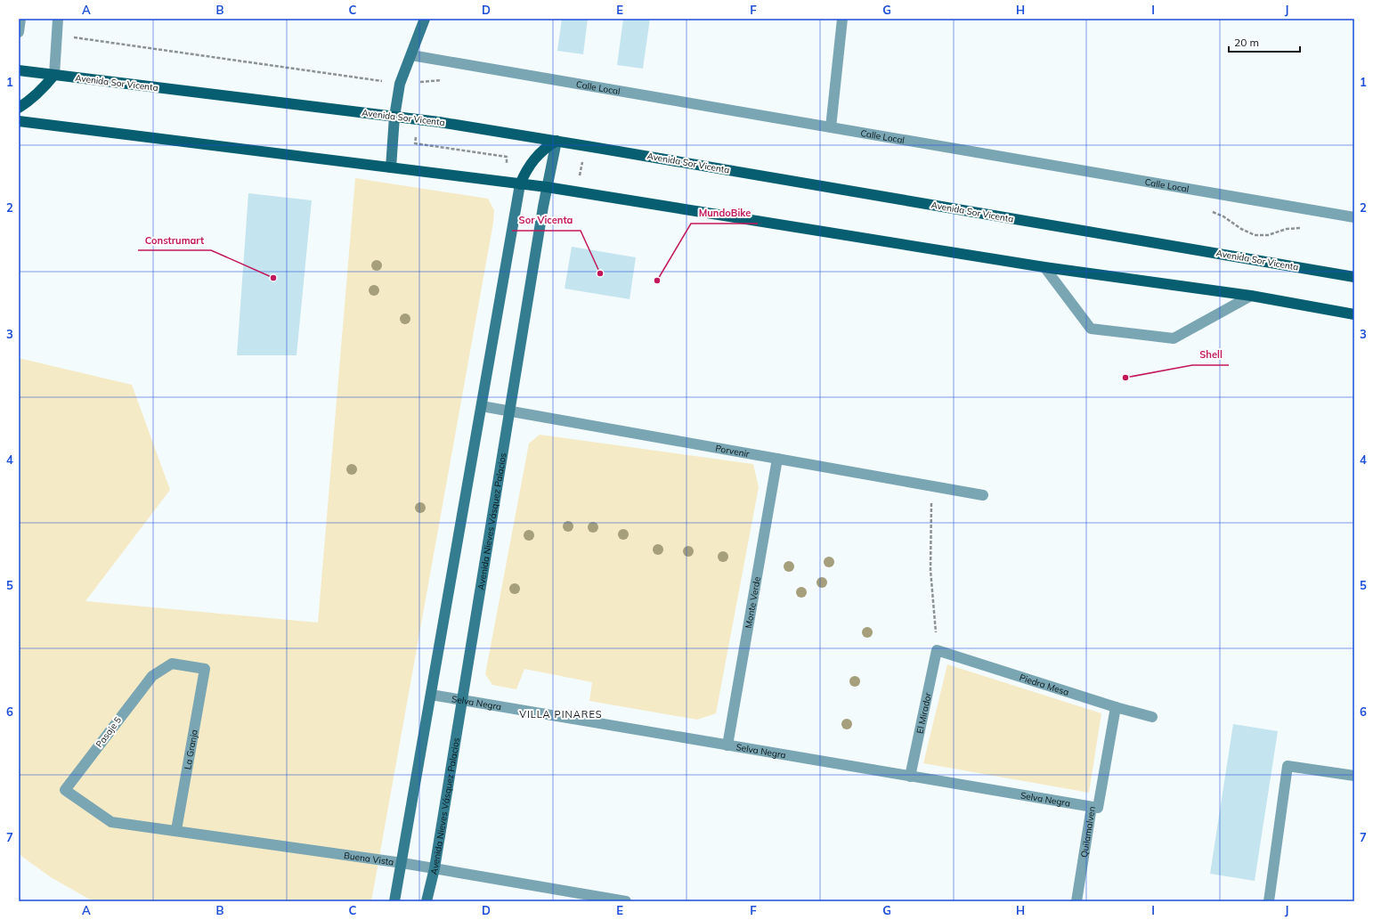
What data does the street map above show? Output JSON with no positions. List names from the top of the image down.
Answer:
{
  "streets": {
    "main road": ["Avenida Sor Vicenta"],
    "street": [
      "Calle Local",
      "Porvenir",
      "Avenida Nieves Vásquez Palacios",
      "Monte Verde",
      "Piedra Mesa",
      "Selva Negra",
      "El Mirador",
      "Pasaje 5",
      "La Granja",
      "Quilamalven",
      "Buena Vista"
    ]
  },
  "crossings": [
    ["Avenida Sor Vicenta", "Avenida Nieves Vásquez Palacios"],
    ["Porvenir", "Avenida Nieves Vásquez Palacios"],
    ["Porvenir", "Monte Verde"],
    ["Avenida Nieves Vásquez Palacios", "Selva Negra"],
    ["Avenida Nieves Vásquez Palacios", "Buena Vista"],
    ["Monte Verde", "Selva Negra"],
    ["Piedra Mesa", "El Mirador"],
    ["Piedra Mesa", "Quilamalven"],
    ["Selva Negra", "El Mirador"],
    ["Selva Negra", "Quilamalven"],
    ["Pasaje 5", "La Granja"],
    ["Pasaje 5", "Buena Vista"],
    ["La Granja", "Buena Vista"]
  ],
  "districts": ["VILLA PINARES"],
  "places": [
    "Sor Vicenta",
    "Construmart",
    "MundoBike",
    "Shell"
  ],
  "scale_bar": "20 m",
  "grid": {
    "columns": [
      "A",
      "B",
      "C",
      "D",
      "E",
      "F",
      "G",
      "H",
      "I",
      "J"
    ],
    "rows": [
      "1",
      "2",
      "3",
      "4",
      "5",
      "6",
      "7"
    ]
  }
}
